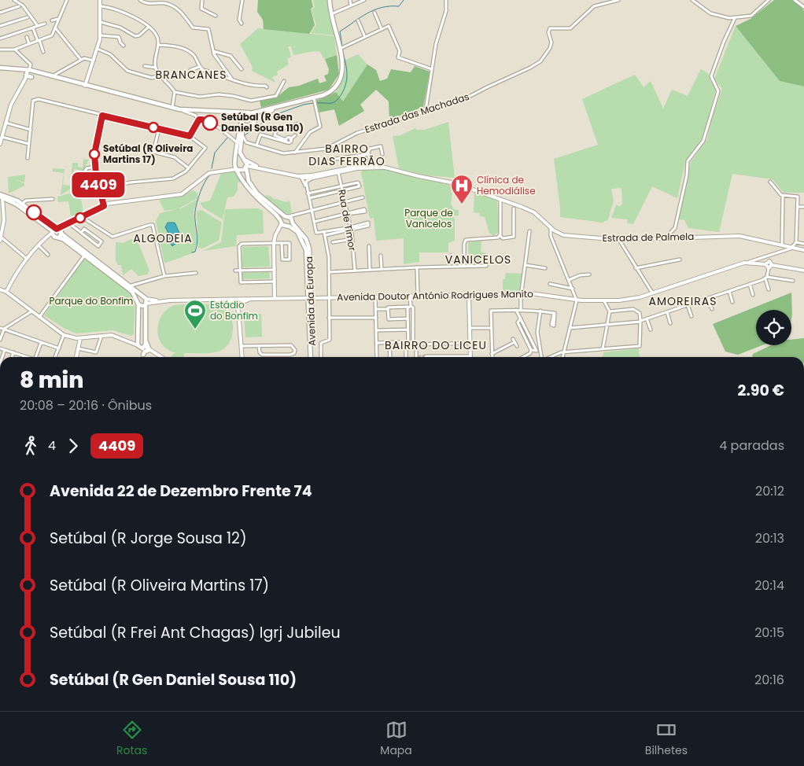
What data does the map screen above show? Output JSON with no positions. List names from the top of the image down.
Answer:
{
  "streets": {
    "main road": ["Avenida da Europa"],
    "street": [
      "Estrada das Machadas",
      "Rua de Timor",
      "Estrada de Palmela",
      "Avenida Doutor António Rodrigues Manito"
    ]
  },
  "crossings": [
    ["Rua de Timor", "Estrada de Palmela"],
    ["Estrada de Palmela", "Avenida Doutor António Rodrigues Manito"],
    ["Estrada de Palmela", "Avenida da Europa"]
  ],
  "districts": [
    "BRANCANES",
    "BAIRRO DIAS FERRÃO",
    "ALGODEIA",
    "VANICELOS",
    "AMOREIRAS",
    "BAIRRO DO LICEU"
  ],
  "parks": ["Parque de Vanicelos", "Parque do Bonfim"],
  "places": {
    "other": ["Setúbal (R Gen Daniel Sousa 110)", "Setúbal (R Oliveira Martins 17)"],
    "hospital": ["Clínica de Hemodiálise"],
    "sports": ["Estádio do Bonfim"]
  },
  "lines": ["bus line 4409"],
  "page": {
    "on_map": "4409",
    "heading": ["8 min", "20:08 – 20:16 · Ônibus", "2.90 €"],
    "legs": ["4", "4409", "4 paradas"],
    "list": [
      {
        "name": "Avenida 22 de Dezembro Frente 74",
        "value": "20:12"
      },
      {
        "name": "Setúbal (R Jorge Sousa 12)",
        "value": "20:13"
      },
      {
        "name": "Setúbal (R Oliveira Martins 17)",
        "value": "20:14"
      },
      {
        "name": "Setúbal (R Frei Ant Chagas) Igrj Jubileu",
        "value": "20:15"
      },
      {
        "name": "Setúbal (R Gen Daniel Sousa 110)",
        "value": "20:16"
      }
    ],
    "tabs": ["Rotas", "Mapa", "Bilhetes"]
  }
}
